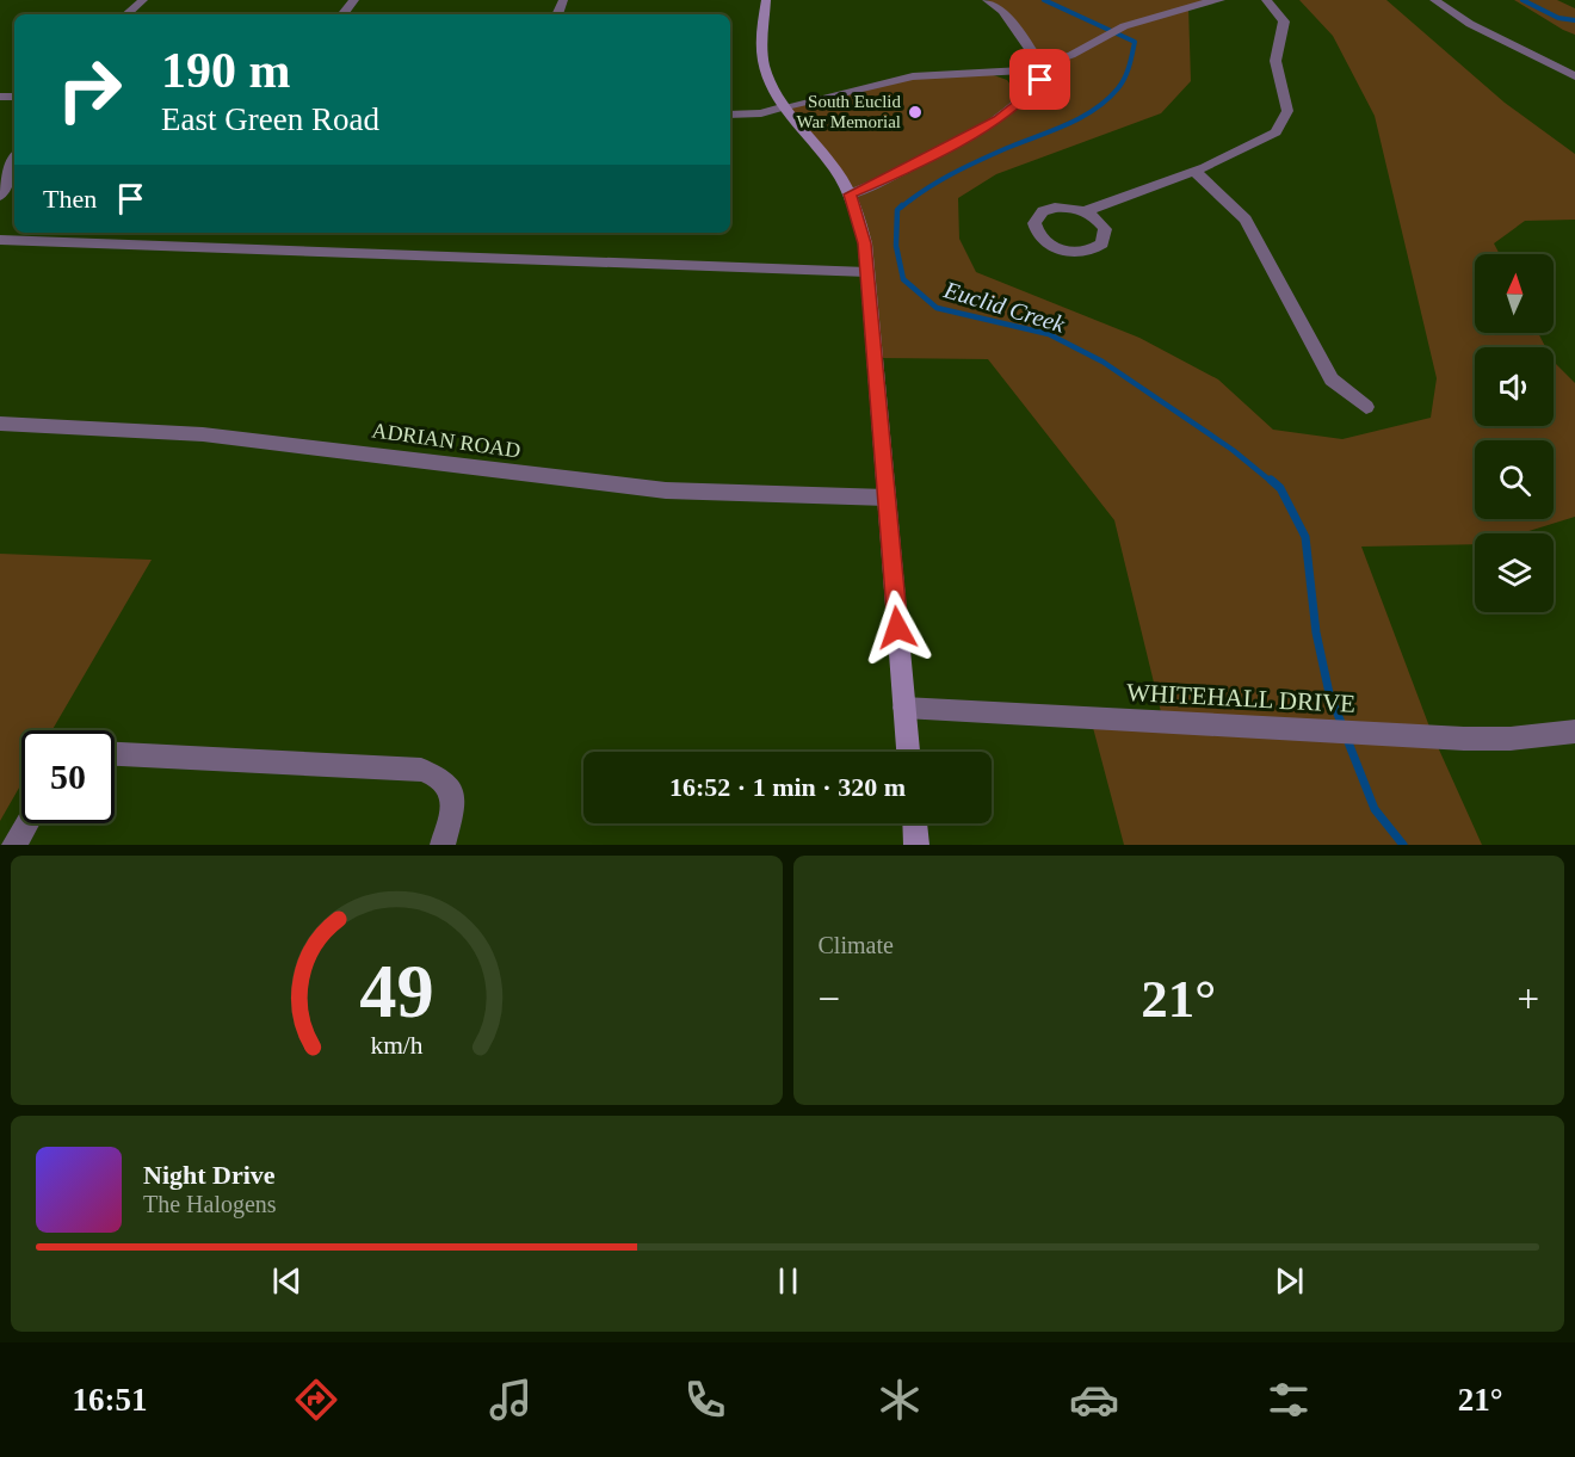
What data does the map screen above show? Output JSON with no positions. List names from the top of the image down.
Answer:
{
  "streets": {
    "street": ["ADRIAN ROAD", "WHITEHALL DRIVE"]
  },
  "water": ["Euclid Creek"],
  "places": ["South Euclid War Memorial"],
  "north": "top",
  "page": {
    "turn": ["190 m", "East Green Road"],
    "then": "Then",
    "limit": "50",
    "trip": "16:52 · 1 min · 320 m",
    "tile": "Climate",
    "heat": ["−", "21°", "+"],
    "song": ["Night Drive", "The Halogens"],
    "tabs": ["16:51", "21°"],
    "gauge": ["49", "km/h"]
  }
}
